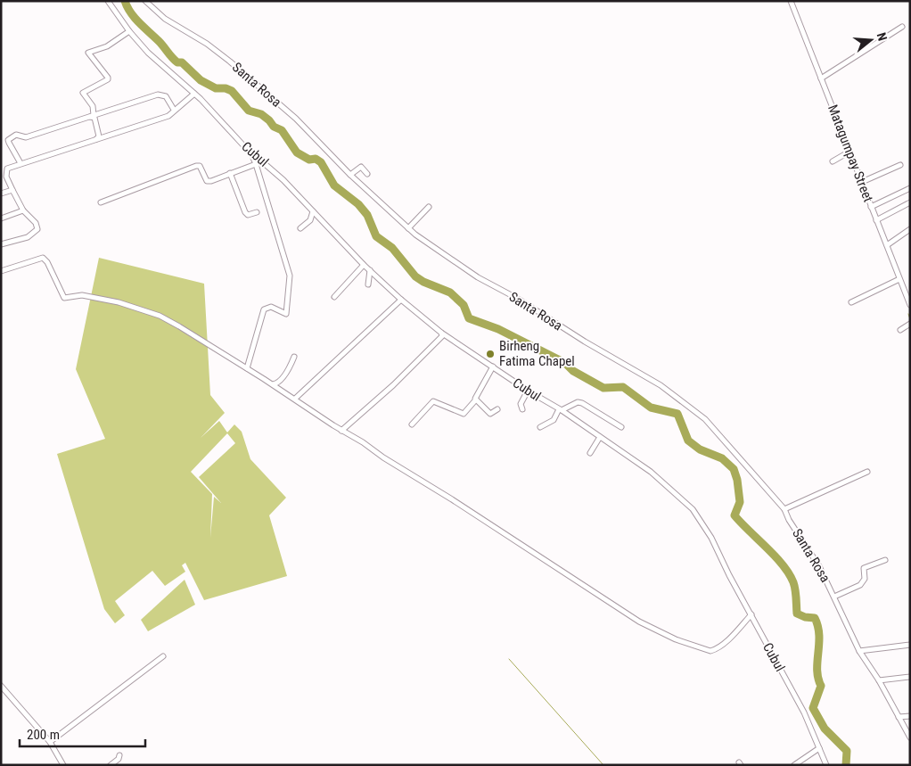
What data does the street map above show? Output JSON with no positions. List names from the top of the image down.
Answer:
{
  "streets": {
    "street": ["Santa Rosa", "Matagumpay Street", "Cubul"]
  },
  "places": ["Birheng Fatima Chapel"],
  "scale_bar": "200 m",
  "north": "right"
}
